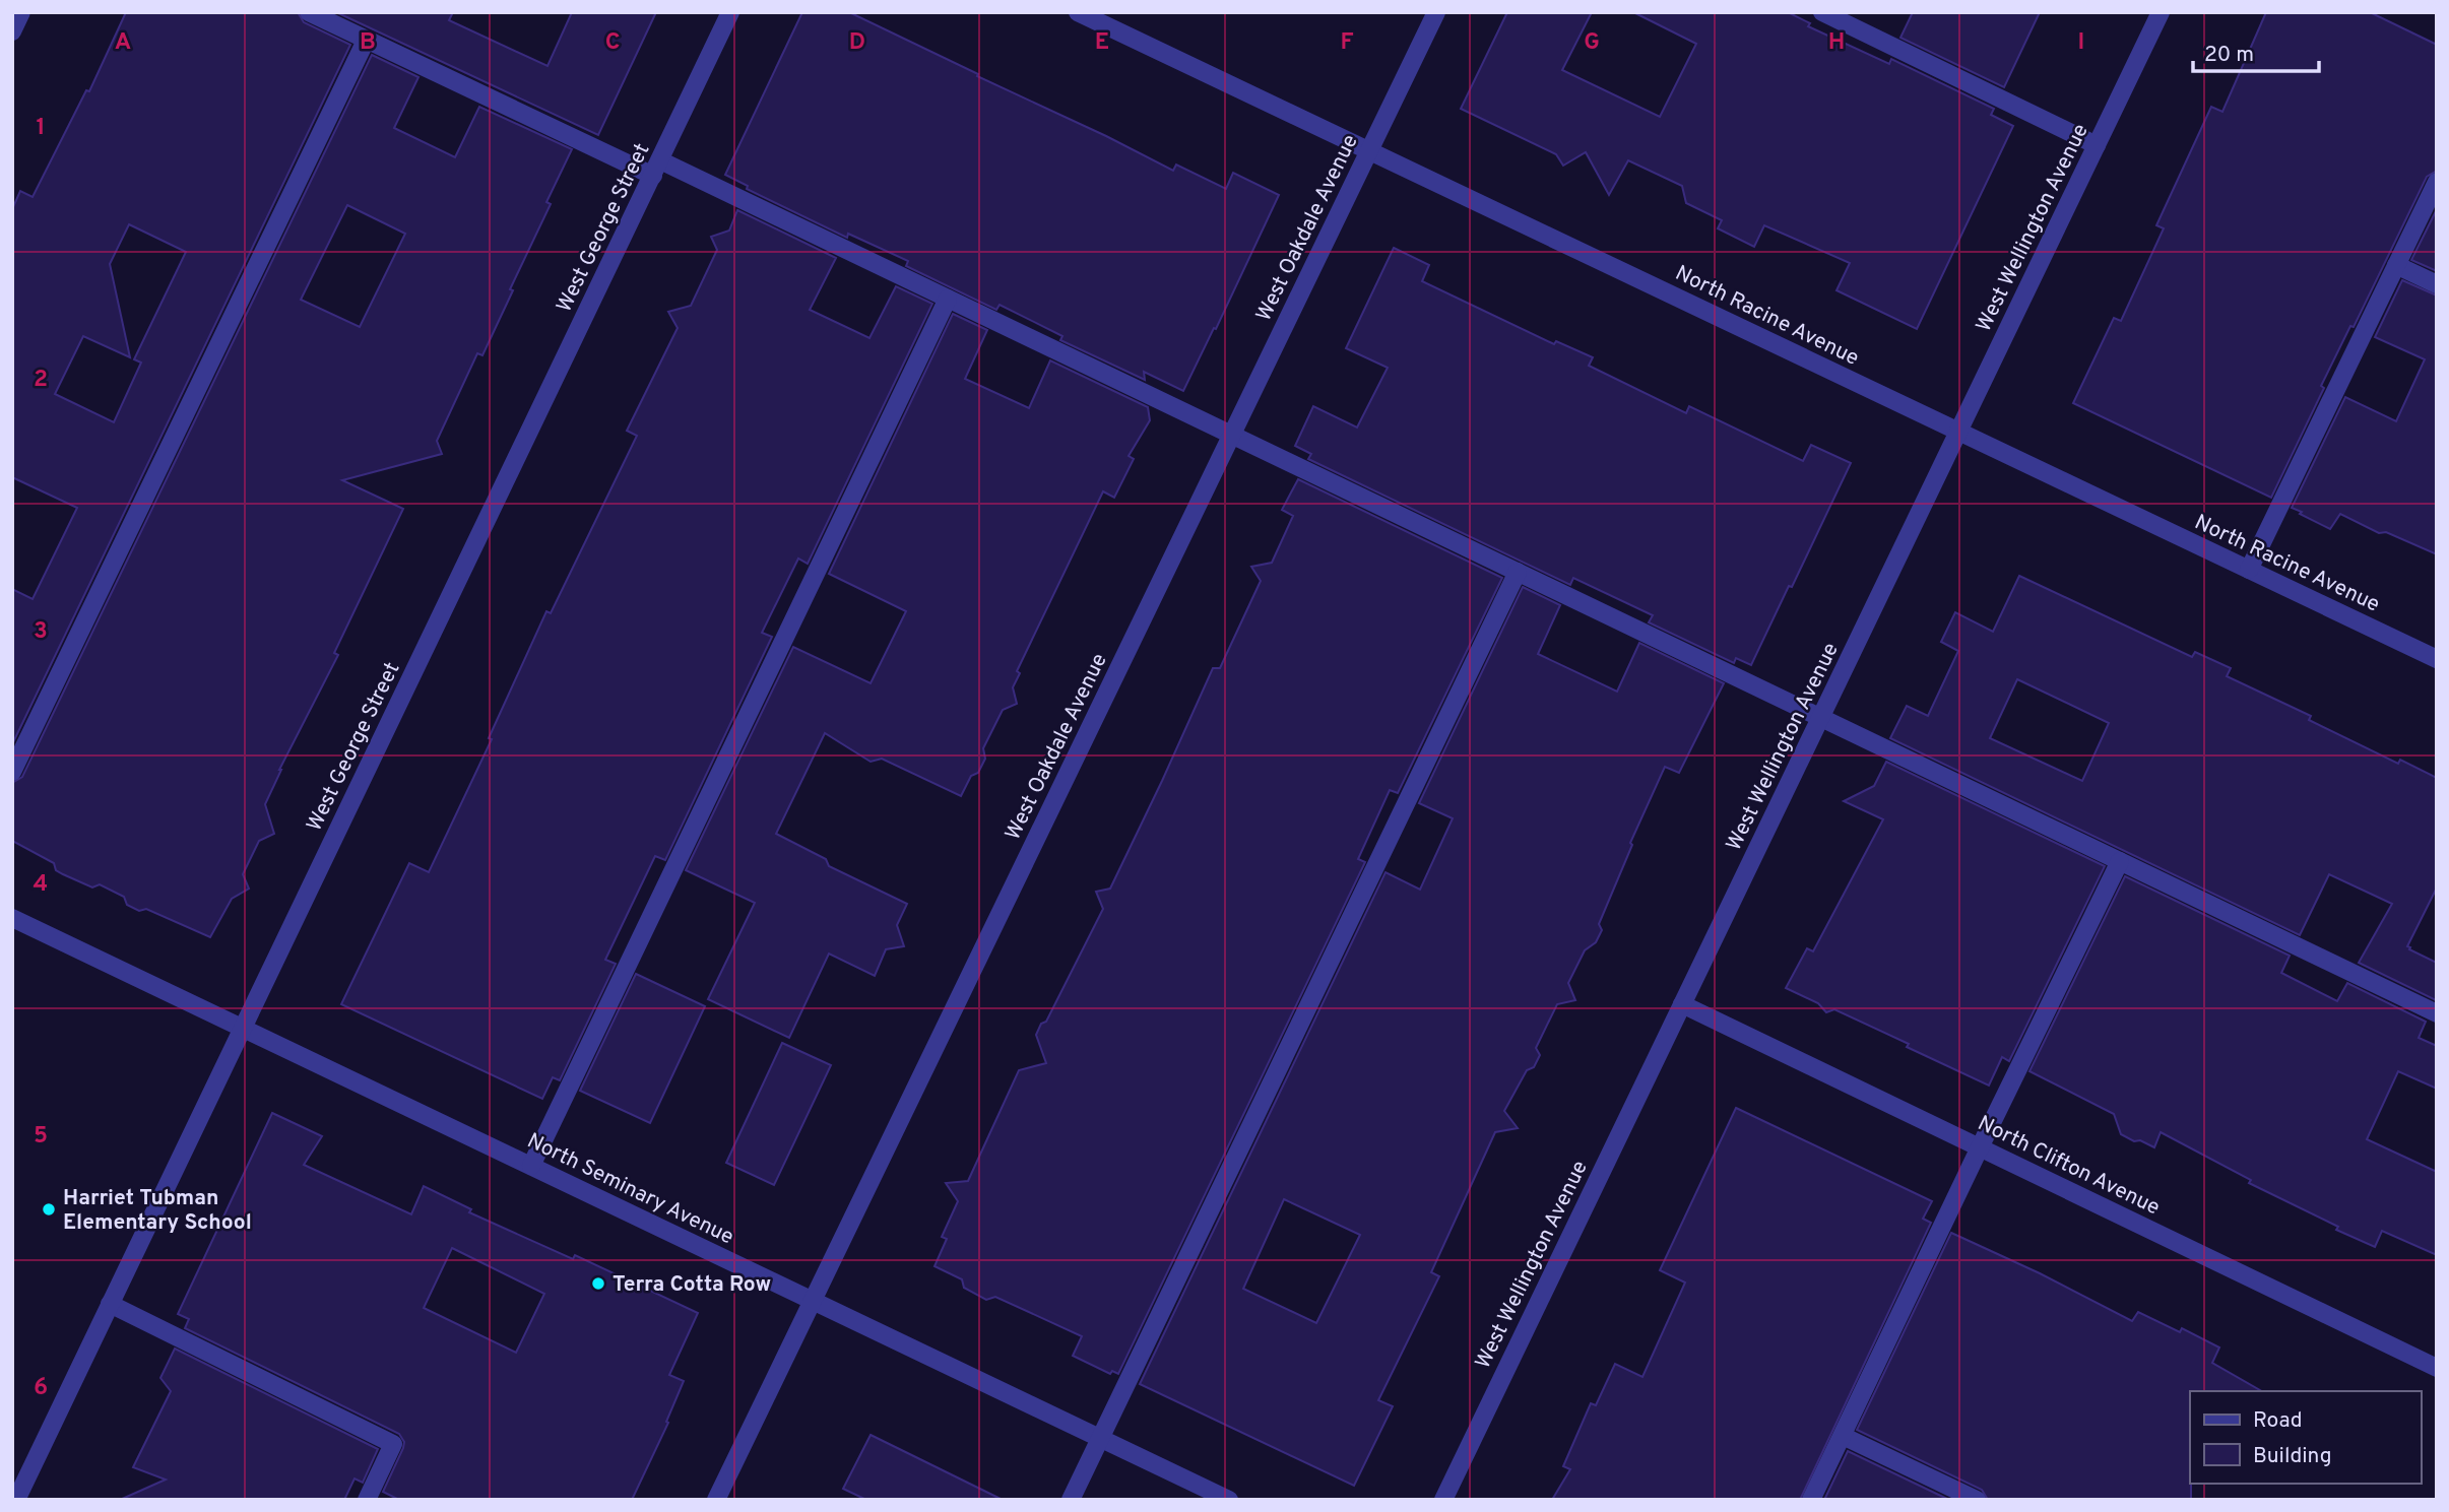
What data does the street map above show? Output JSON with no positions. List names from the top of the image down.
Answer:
{
  "streets": {
    "street": [
      "West George Street",
      "West Oakdale Avenue",
      "West Wellington Avenue",
      "North Racine Avenue",
      "North Clifton Avenue",
      "North Seminary Avenue"
    ]
  },
  "crossings": [
    ["West George Street", "North Seminary Avenue"],
    ["West Oakdale Avenue", "North Racine Avenue"],
    ["West Oakdale Avenue", "North Seminary Avenue"],
    ["West Wellington Avenue", "North Racine Avenue"],
    ["West Wellington Avenue", "North Clifton Avenue"]
  ],
  "places": ["Harriet Tubman Elementary School", "Terra Cotta Row"],
  "legend": ["Road", "Building"],
  "scale_bar": "20 m",
  "grid": {
    "columns": [
      "A",
      "B",
      "C",
      "D",
      "E",
      "F",
      "G",
      "H",
      "I"
    ],
    "rows": [
      "1",
      "2",
      "3",
      "4",
      "5",
      "6"
    ]
  }
}
